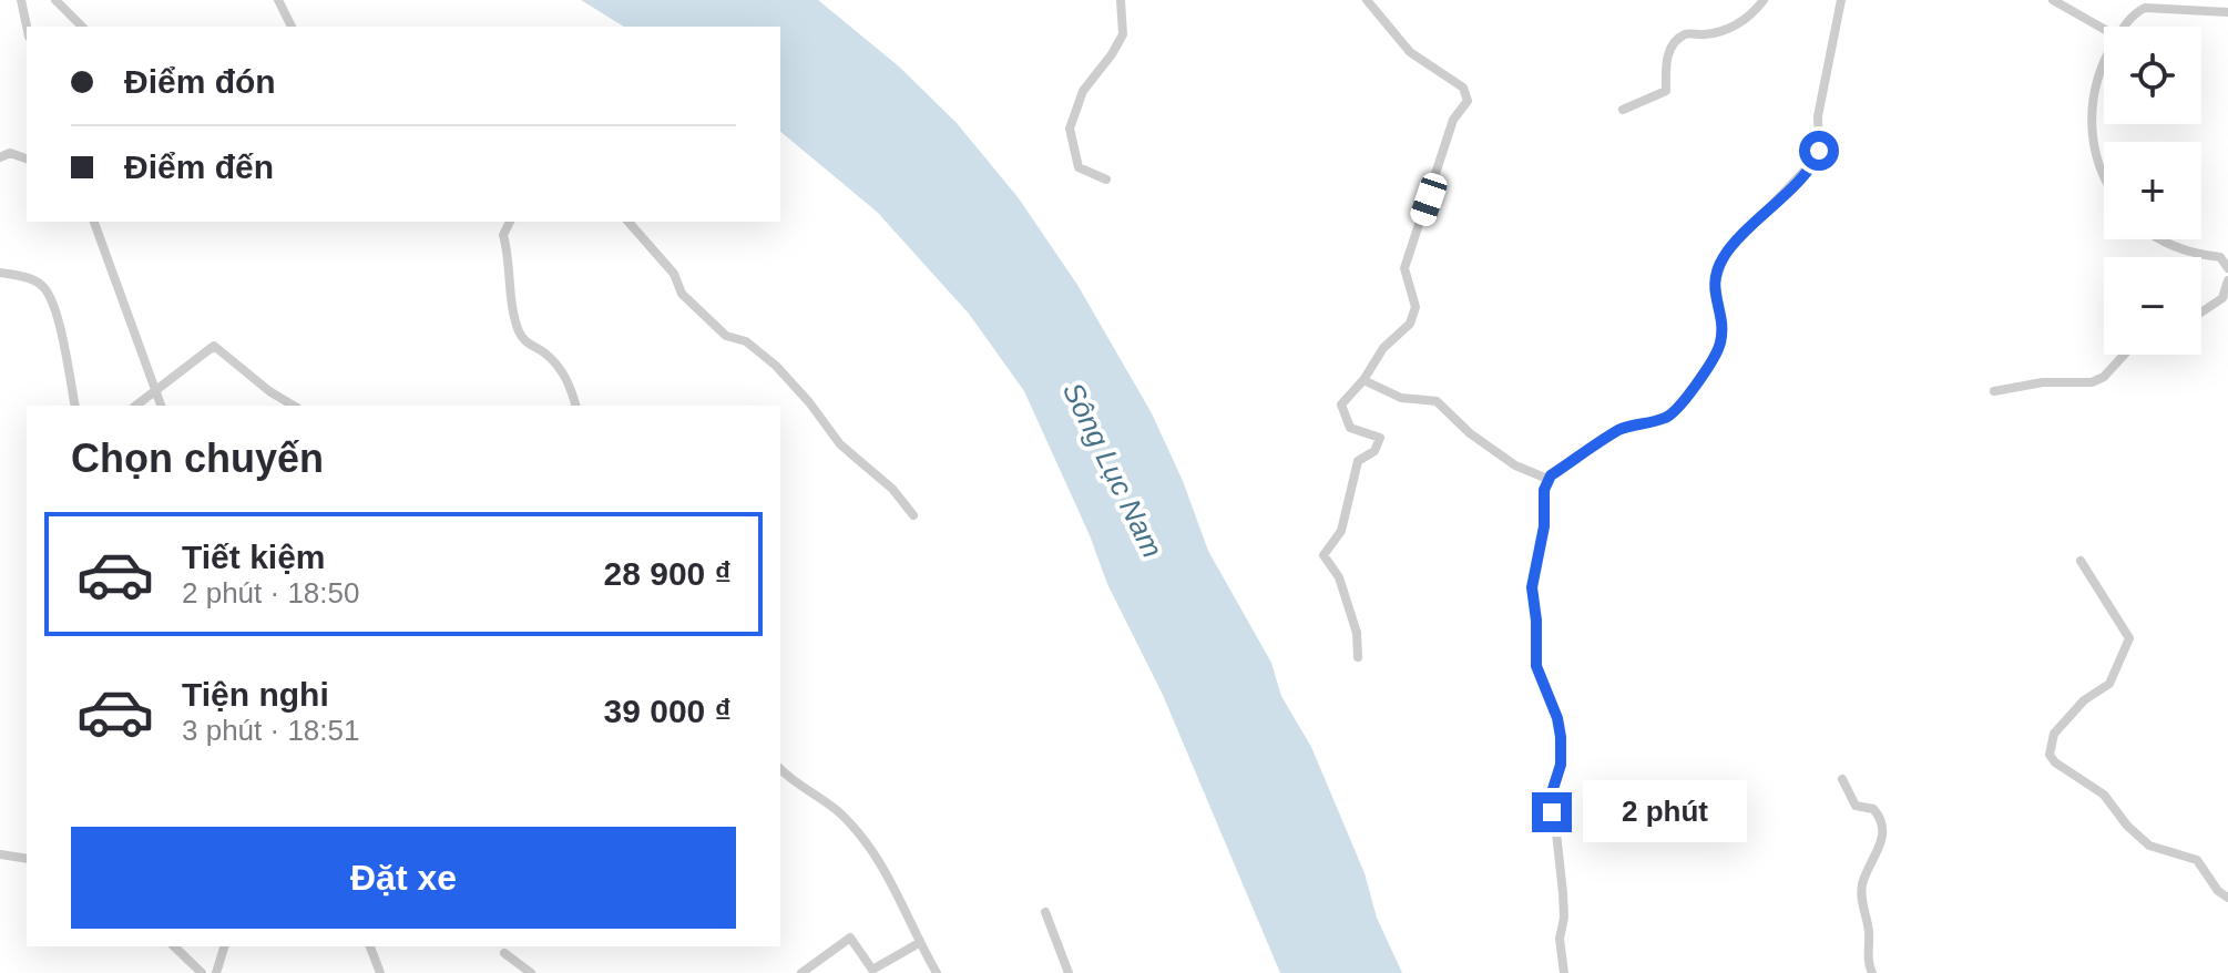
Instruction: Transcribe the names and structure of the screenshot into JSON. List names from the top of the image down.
{
  "water": ["Sông Lục Nam"],
  "page": {
    "map_buttons": ["+", "−"],
    "banner": ["Điểm đón", "Điểm đến"],
    "heading": "Chọn chuyến",
    "list": [
      {
        "name": "Tiết kiệm",
        "note": "2 phút · 18:50",
        "value": "28 900 ₫"
      },
      {
        "name": "Tiện nghi",
        "note": "3 phút · 18:51",
        "value": "39 000 ₫"
      }
    ],
    "bubble": "2 phút",
    "buttons": "Đặt xe"
  }
}
